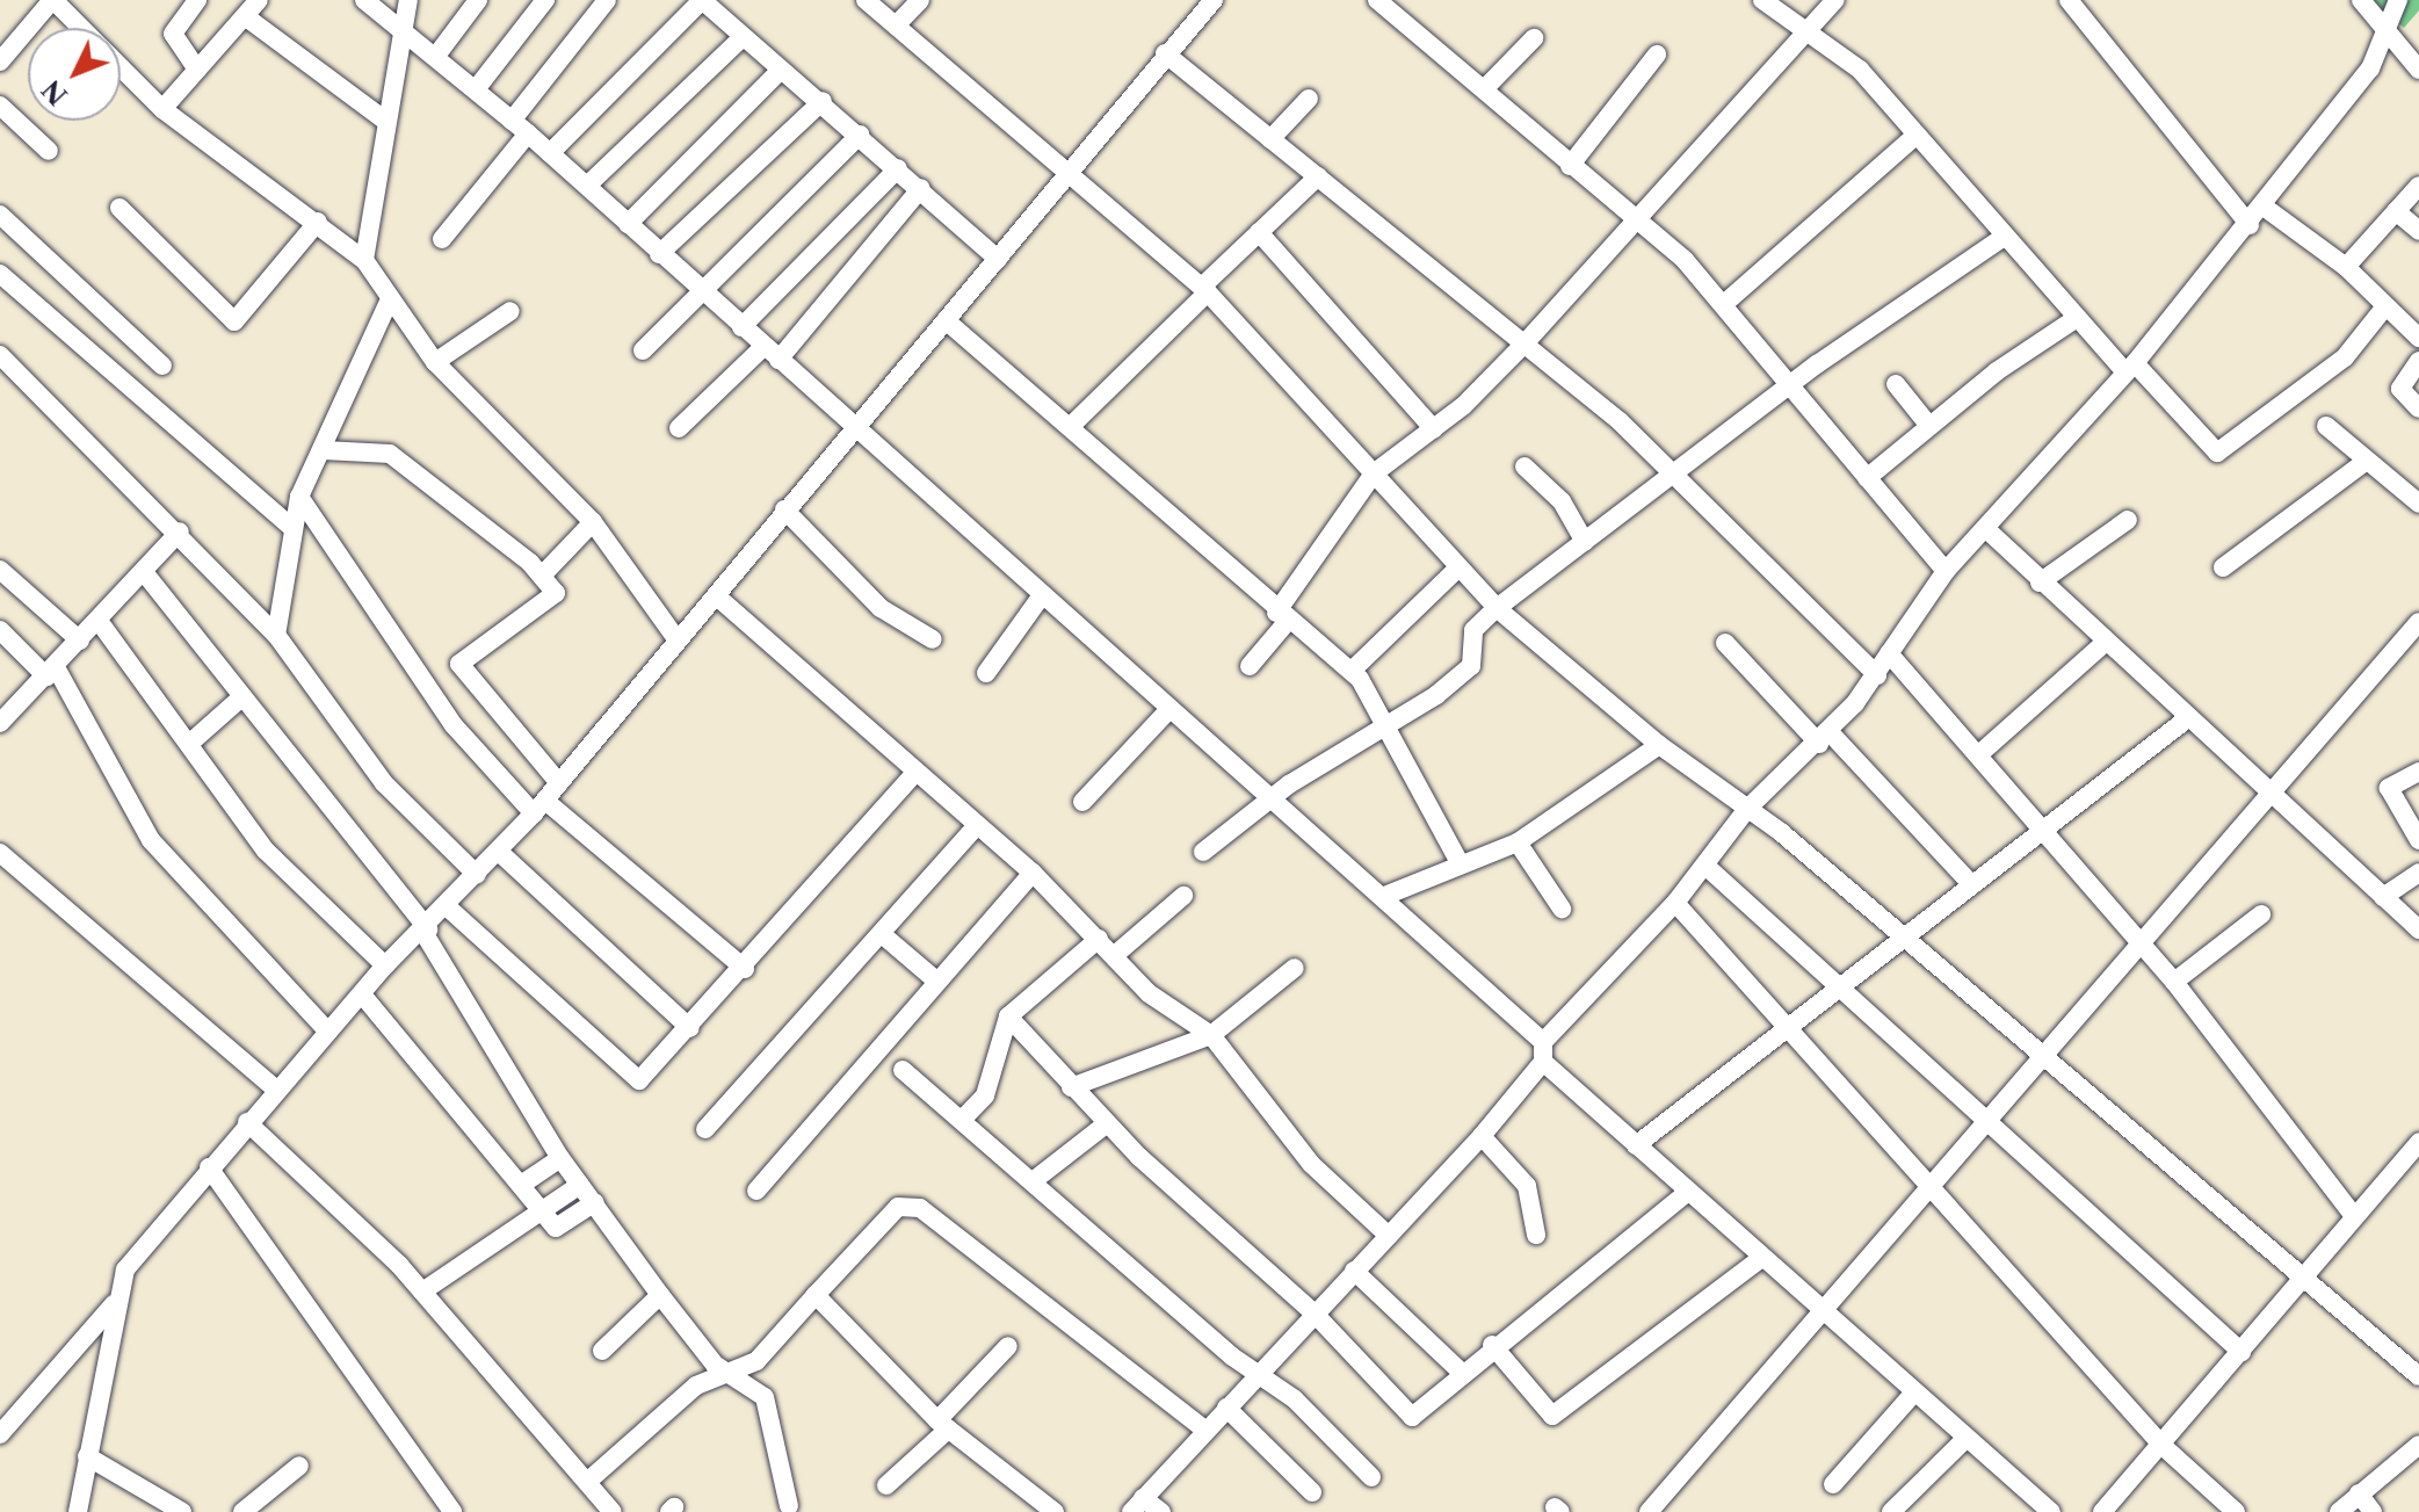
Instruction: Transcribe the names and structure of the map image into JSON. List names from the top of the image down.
{
  "north": "bottom left"
}
